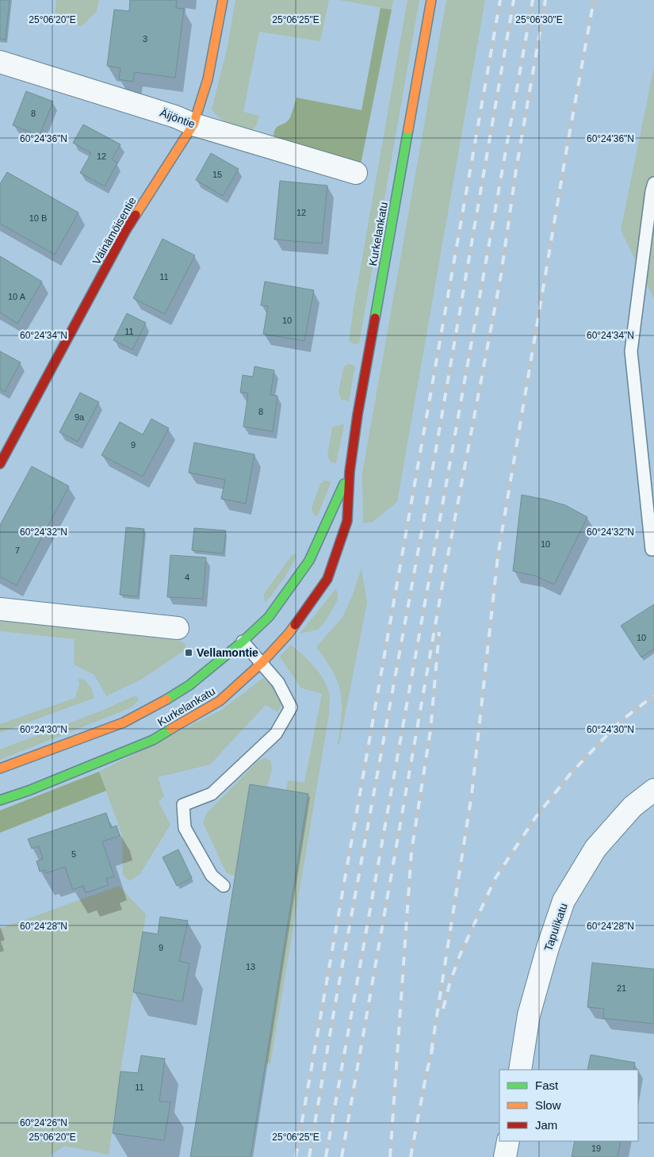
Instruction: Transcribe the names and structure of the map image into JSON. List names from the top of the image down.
{
  "streets": {
    "street": [
      "Äijöntie",
      "Väinämöisentie",
      "Kurkelankatu",
      "Tapulikatu"
    ]
  },
  "crossings": [
    ["Äijöntie", "Väinämöisentie"]
  ],
  "places": {
    "transit": ["Vellamontie"]
  },
  "house_numbers": [
    "3",
    "8",
    "12",
    "15",
    "12",
    "10 B",
    "11",
    "10 A",
    "10",
    "11",
    "8",
    "9a",
    "9",
    "10",
    "7",
    "4",
    "10",
    "5",
    "9",
    "13",
    "21",
    "11",
    "19"
  ],
  "legend": ["Fast", "Slow", "Jam"],
  "coordinates": [
    "25°06'20\"E",
    "25°06'25\"E",
    "25°06'30\"E",
    "60°24'36\"N",
    "60°24'34\"N",
    "60°24'32\"N",
    "60°24'30\"N",
    "60°24'28\"N",
    "60°24'26\"N"
  ]
}
